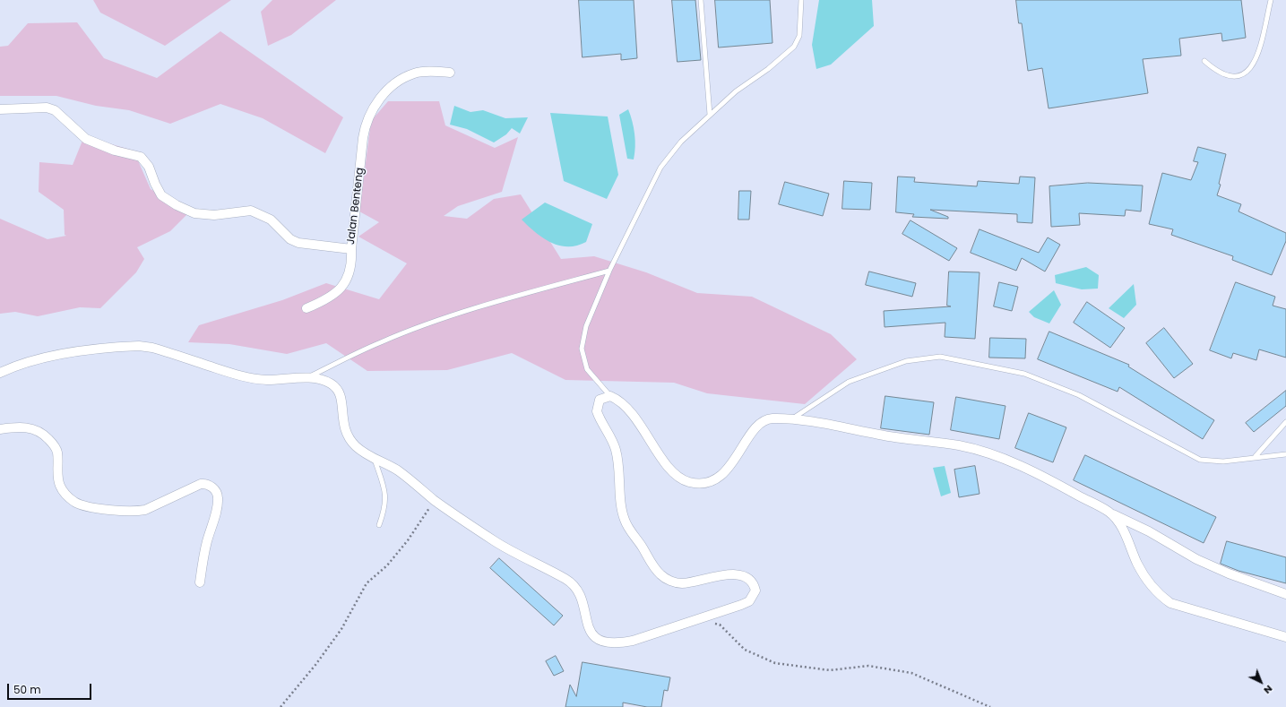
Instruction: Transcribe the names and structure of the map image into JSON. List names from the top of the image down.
{
  "streets": {
    "street": ["Jalan Benteng"]
  },
  "scale_bar": "50 m",
  "north": "bottom right"
}
